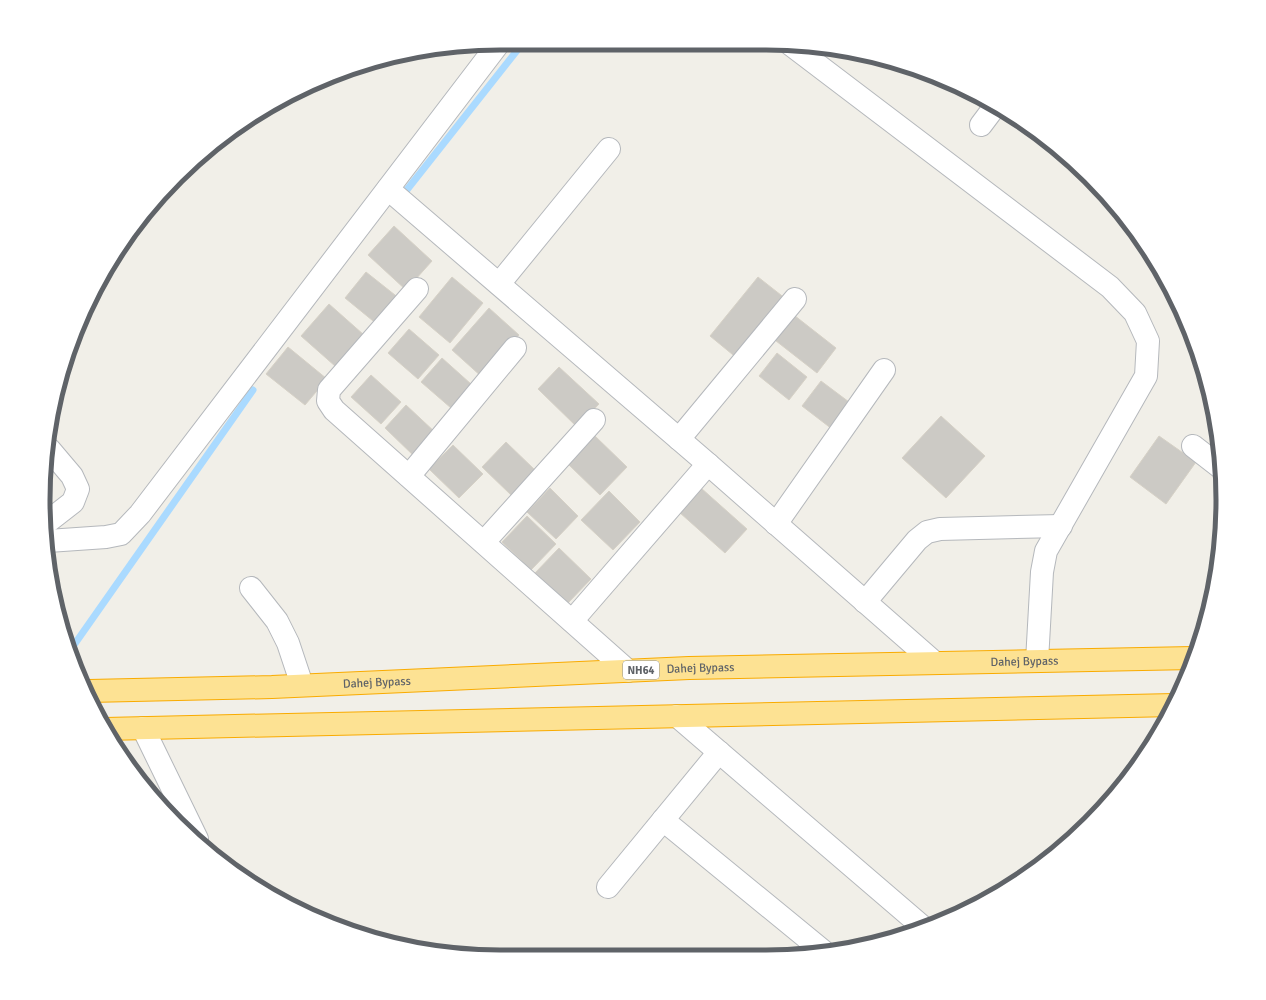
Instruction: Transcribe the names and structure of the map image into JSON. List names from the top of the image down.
{
  "streets": {
    "highway": ["Dahej Bypass", "NH64"]
  }
}
